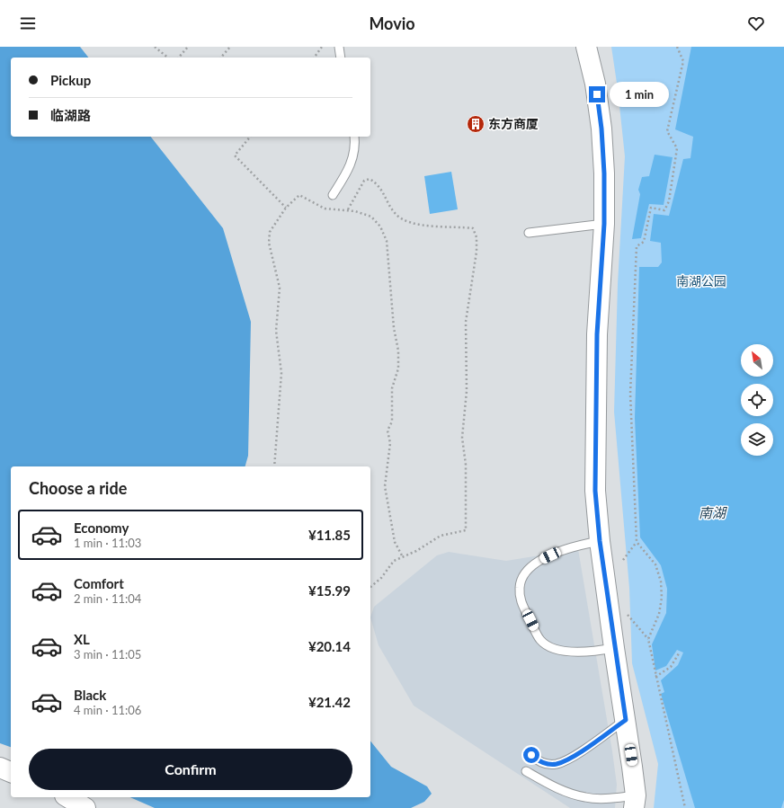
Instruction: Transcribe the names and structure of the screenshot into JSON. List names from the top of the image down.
{
  "water": ["南湖"],
  "parks": ["南湖公园"],
  "places": {
    "building": ["东方商厦"]
  },
  "north": "top left",
  "page": {
    "header": "Movio",
    "banner": ["Pickup", "临湖路"],
    "bubble": "1 min",
    "heading": "Choose a ride",
    "list": [
      {
        "name": "Economy",
        "note": "1 min · 11:03",
        "value": "¥11.85"
      },
      {
        "name": "Comfort",
        "note": "2 min · 11:04",
        "value": "¥15.99"
      },
      {
        "name": "XL",
        "note": "3 min · 11:05",
        "value": "¥20.14"
      },
      {
        "name": "Black",
        "note": "4 min · 11:06",
        "value": "¥21.42"
      }
    ],
    "buttons": "Confirm"
  }
}
